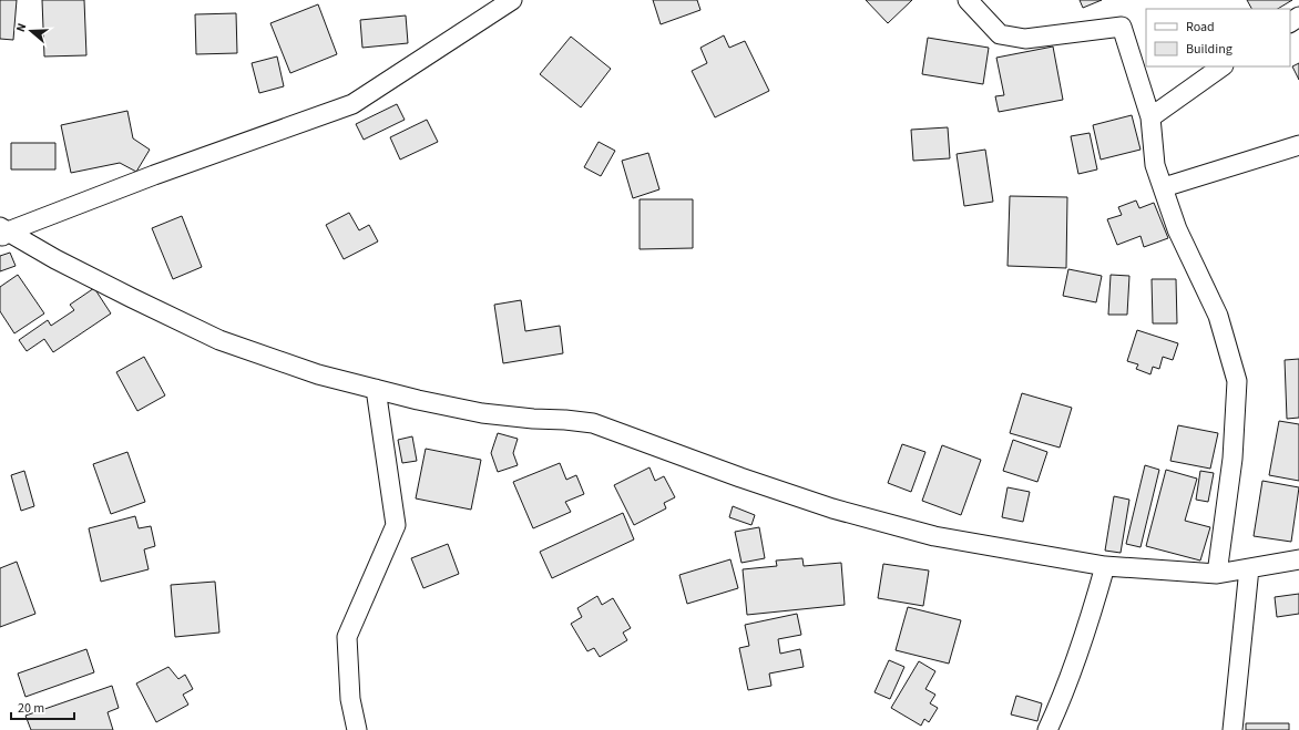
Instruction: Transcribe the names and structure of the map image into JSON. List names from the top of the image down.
{
  "legend": ["Road", "Building"],
  "scale_bar": "20 m",
  "north": "left"
}
